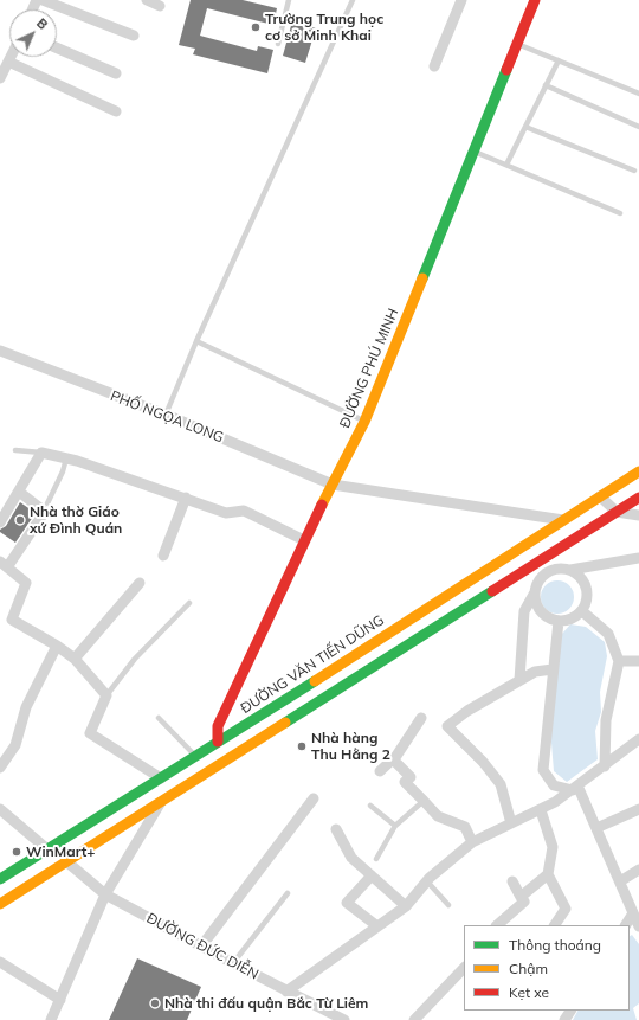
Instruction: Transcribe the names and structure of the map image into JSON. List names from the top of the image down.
{
  "streets": {
    "main road": ["ĐƯỜNG PHÚ MINH", "ĐƯỜNG VĂN TIẾN DŨNG"],
    "street": ["PHỐ NGỌA LONG", "ĐƯỜNG ĐỨC DIỄN"]
  },
  "crossings": [
    ["ĐƯỜNG PHÚ MINH", "PHỐ NGỌA LONG"],
    ["ĐƯỜNG PHÚ MINH", "ĐƯỜNG VĂN TIẾN DŨNG"],
    ["PHỐ NGỌA LONG", "ĐƯỜNG VĂN TIẾN DŨNG"]
  ],
  "places": [
    "Trường Trung học cơ sở Minh Khai",
    "Nhà thờ Giáo xứ Đình Quán",
    "Nhà hàng Thu Hằng 2",
    "WinMart+",
    "Nhà thi đấu quận Bắc Từ Liêm"
  ],
  "legend": ["Thông thoáng", "Chậm", "Kẹt xe"],
  "north": "top right"
}
